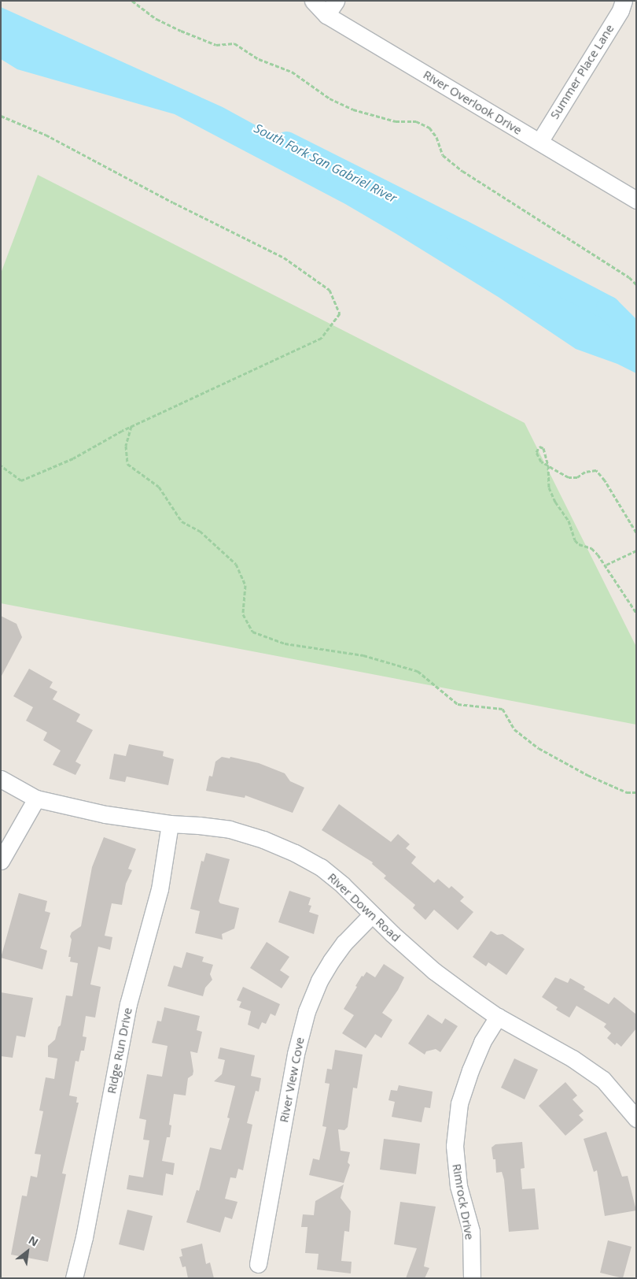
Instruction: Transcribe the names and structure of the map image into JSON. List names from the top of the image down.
{
  "streets": {
    "street": [
      "Summer Place Lane",
      "River Overlook Drive",
      "River Down Road",
      "Ridge Run Drive",
      "River View Cove",
      "Rimrock Drive"
    ]
  },
  "crossings": [
    ["Summer Place Lane", "River Overlook Drive"],
    ["River Down Road", "Ridge Run Drive"],
    ["River Down Road", "River View Cove"],
    ["River Down Road", "Rimrock Drive"]
  ],
  "water": ["South Fork San Gabriel River"],
  "north": "top right"
}
